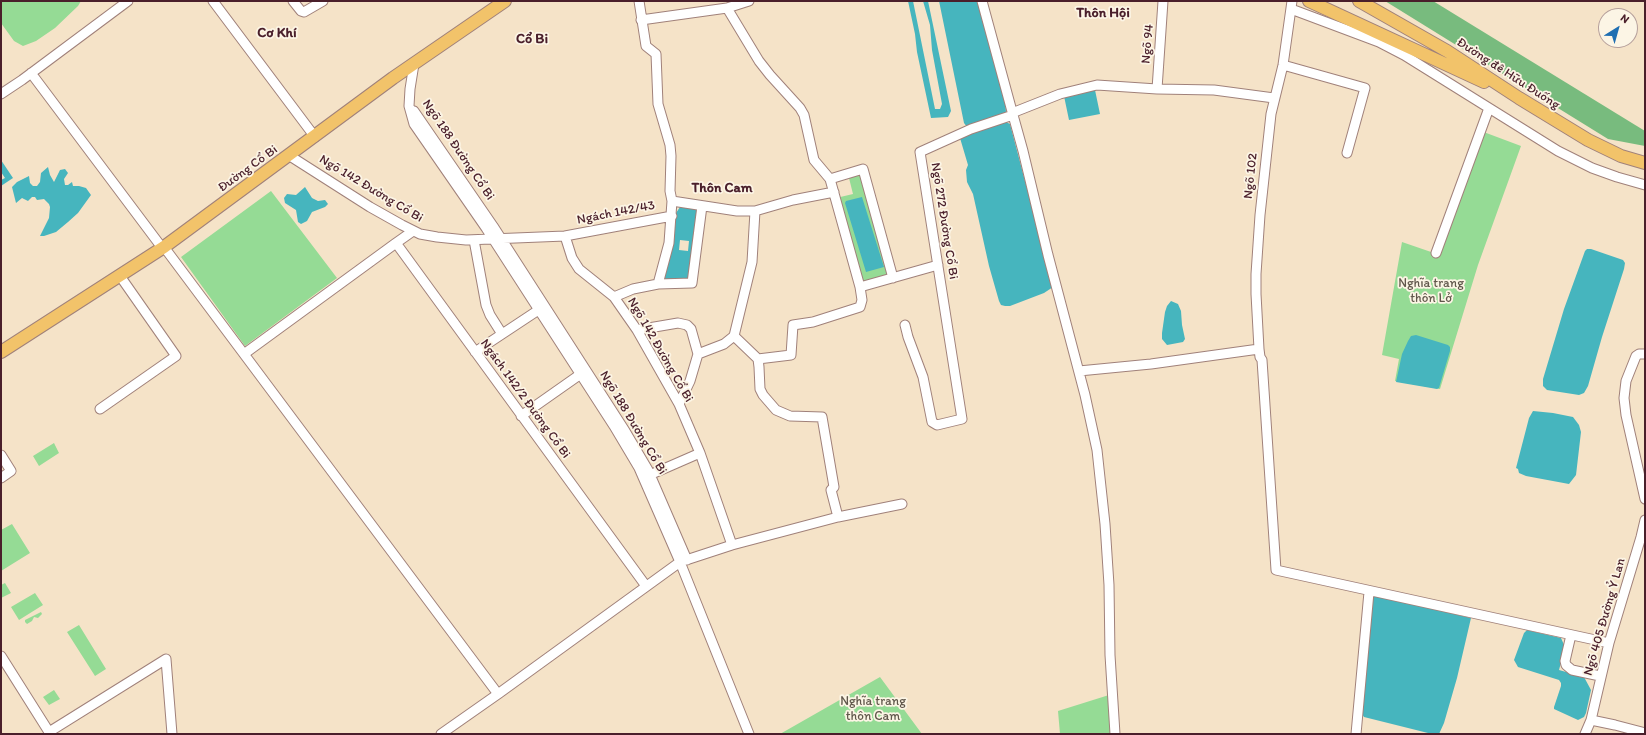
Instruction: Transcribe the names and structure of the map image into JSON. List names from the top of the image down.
{
  "streets": {
    "main road": ["Đường đê Hữu Đuống", "Đường Cổ Bi"],
    "street": [
      "Ngõ 94",
      "Ngõ 188 Đường Cổ Bi",
      "Ngõ 102",
      "Ngõ 142 Đường Cổ Bi",
      "Ngách 142/43",
      "Ngõ 272 Đường Cổ Bi",
      "Ngách 142/2 Đường Cổ Bi",
      "Ngõ 405 Đường Ỷ Lan"
    ]
  },
  "crossings": [
    ["Ngõ 188 Đường Cổ Bi", "Đường Cổ Bi"],
    ["Ngõ 188 Đường Cổ Bi", "Ngõ 142 Đường Cổ Bi"],
    ["Đường Cổ Bi", "Ngõ 142 Đường Cổ Bi"],
    ["Ngõ 142 Đường Cổ Bi", "Ngách 142/43"]
  ],
  "districts": [
    "Thôn Hội",
    "Cơ Khí",
    "Cổ Bi",
    "Thôn Cam"
  ],
  "parks": ["Nghĩa trang thôn Lở", "Nghĩa trang thôn Cam"],
  "north": "top right"
}
